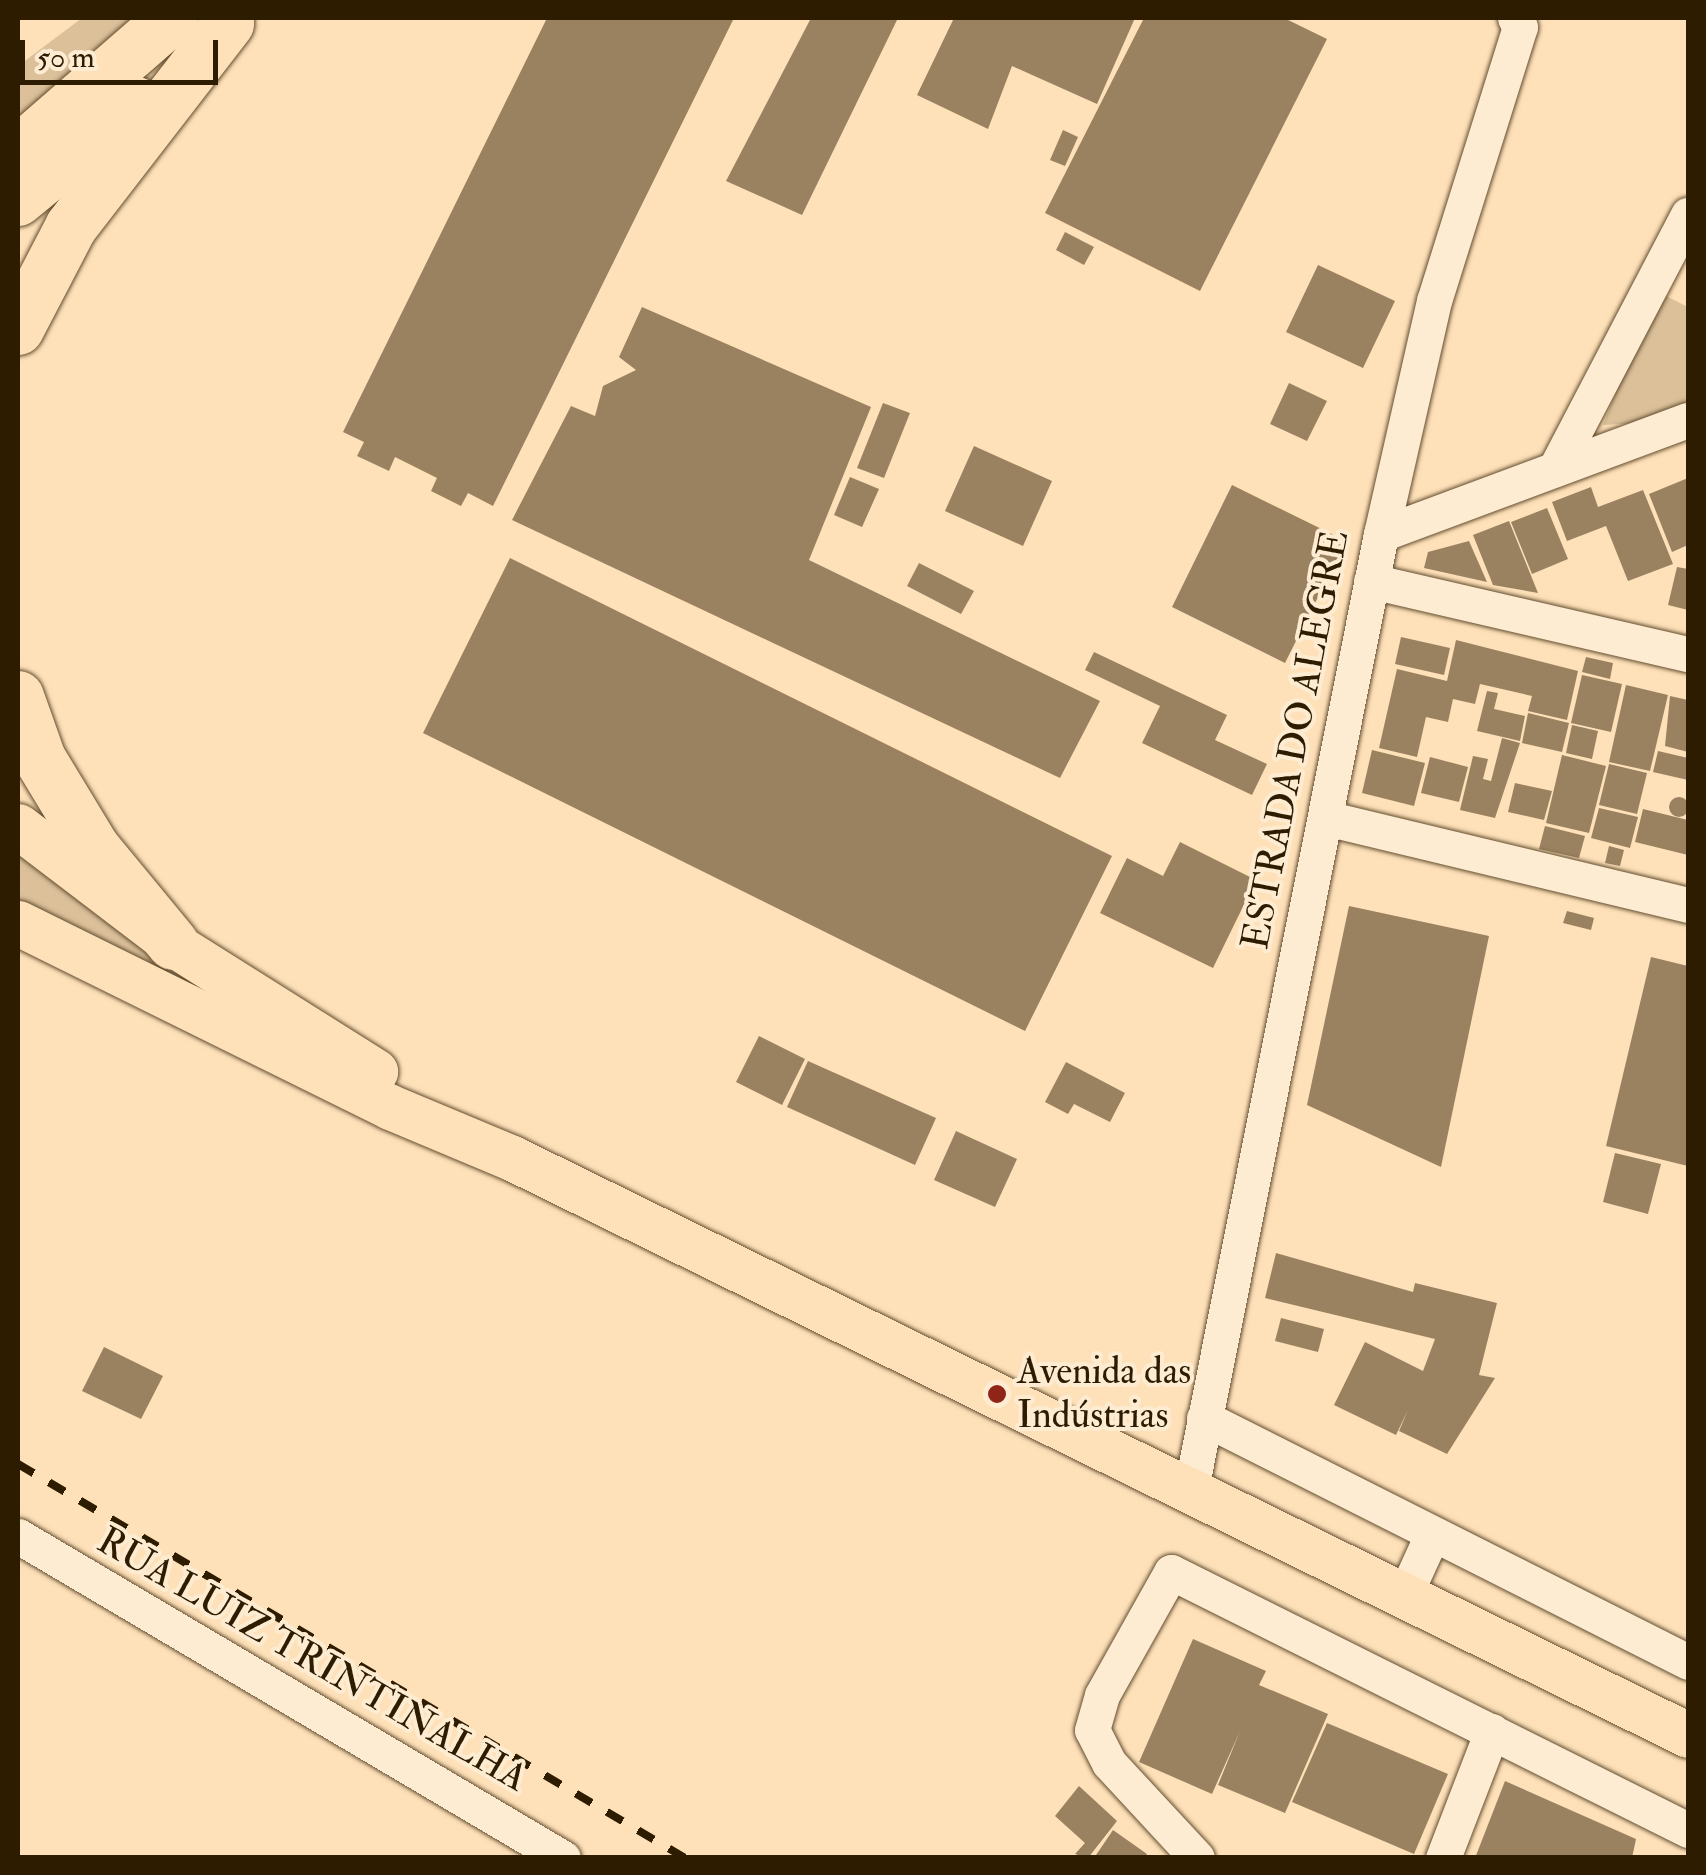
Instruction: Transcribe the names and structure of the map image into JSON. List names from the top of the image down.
{
  "streets": {
    "street": ["ESTRADA DO ALEGRE", "RUA LUIZ TRINTINALHA"]
  },
  "places": ["Avenida das Indústrias"],
  "scale_bar": "50 m"
}
